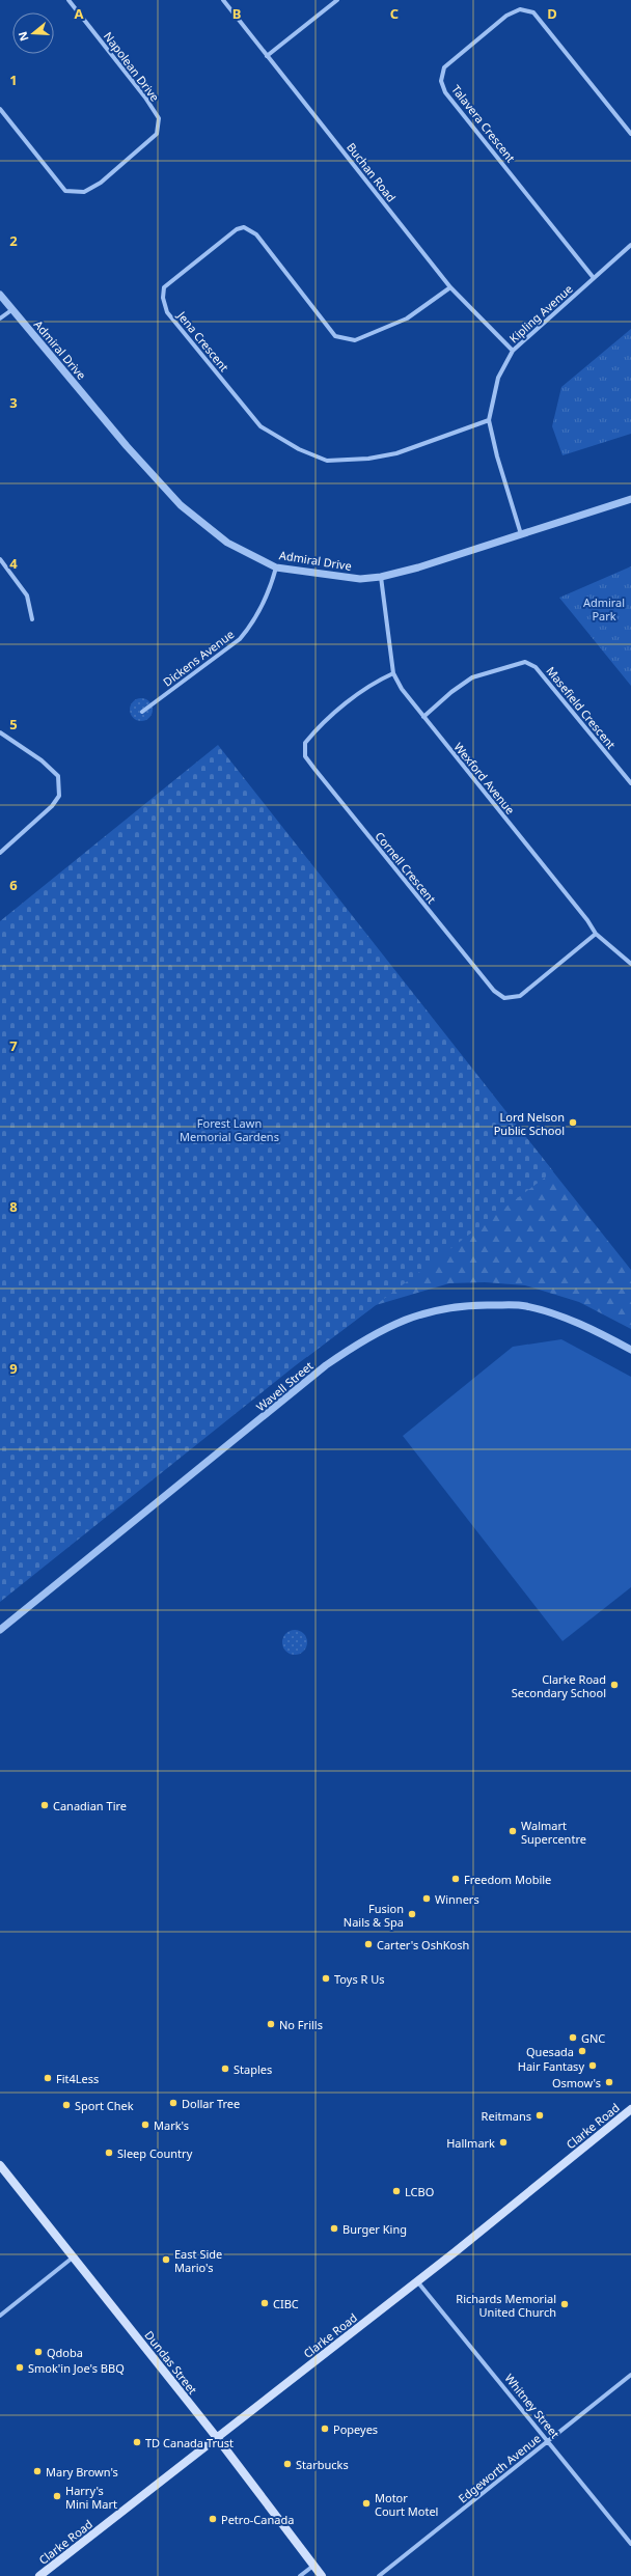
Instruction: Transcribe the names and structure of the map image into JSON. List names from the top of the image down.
{
  "streets": {
    "main road": ["Clarke Road", "Dundas Street"],
    "street": [
      "Napolean Drive",
      "Talavera Crescent",
      "Buchan Road",
      "Kipling Avenue",
      "Jena Crescent",
      "Admiral Drive",
      "Dickens Avenue",
      "Masefield Crescent",
      "Wexford Avenue",
      "Cornell Crescent",
      "Wavell Street",
      "Whitney Street",
      "Edgeworth Avenue"
    ]
  },
  "crossings": [
    ["Talavera Crescent", "Kipling Avenue"],
    ["Buchan Road", "Kipling Avenue"],
    ["Buchan Road", "Jena Crescent"],
    ["Kipling Avenue", "Jena Crescent"],
    ["Kipling Avenue", "Admiral Drive"],
    ["Admiral Drive", "Dickens Avenue"],
    ["Admiral Drive", "Wexford Avenue"],
    ["Masefield Crescent", "Wexford Avenue"],
    ["Wexford Avenue", "Cornell Crescent"],
    ["Clarke Road", "Dundas Street"],
    ["Clarke Road", "Whitney Street"],
    ["Whitney Street", "Edgeworth Avenue"]
  ],
  "parks": ["Admiral Park", "Forest Lawn Memorial Gardens"],
  "places": [
    "Lord Nelson Public School",
    "Clarke Road Secondary School",
    "Canadian Tire",
    "Walmart Supercentre",
    "Freedom Mobile",
    "Winners",
    "Fusion Nails & Spa",
    "Carter's OshKosh",
    "Toys R Us",
    "No Frills",
    "GNC",
    "Quesada",
    "Hair Fantasy",
    "Staples",
    "Fit4Less",
    "Osmow's",
    "Dollar Tree",
    "Sport Chek",
    "Reitmans",
    "Mark's",
    "Hallmark",
    "Sleep Country",
    "LCBO",
    "Burger King",
    "East Side Mario's",
    "CIBC",
    "Richards Memorial United Church",
    "Qdoba",
    "Smok'in Joe's BBQ",
    "Popeyes",
    "TD Canada Trust",
    "Starbucks",
    "Mary Brown's",
    "Harry's Mini Mart",
    "Motor Court Motel",
    "Petro-Canada"
  ],
  "north": "left",
  "grid": {
    "columns": [
      "A",
      "B",
      "C",
      "D"
    ],
    "rows": [
      "1",
      "2",
      "3",
      "4",
      "5",
      "6",
      "7",
      "8",
      "9"
    ]
  }
}
